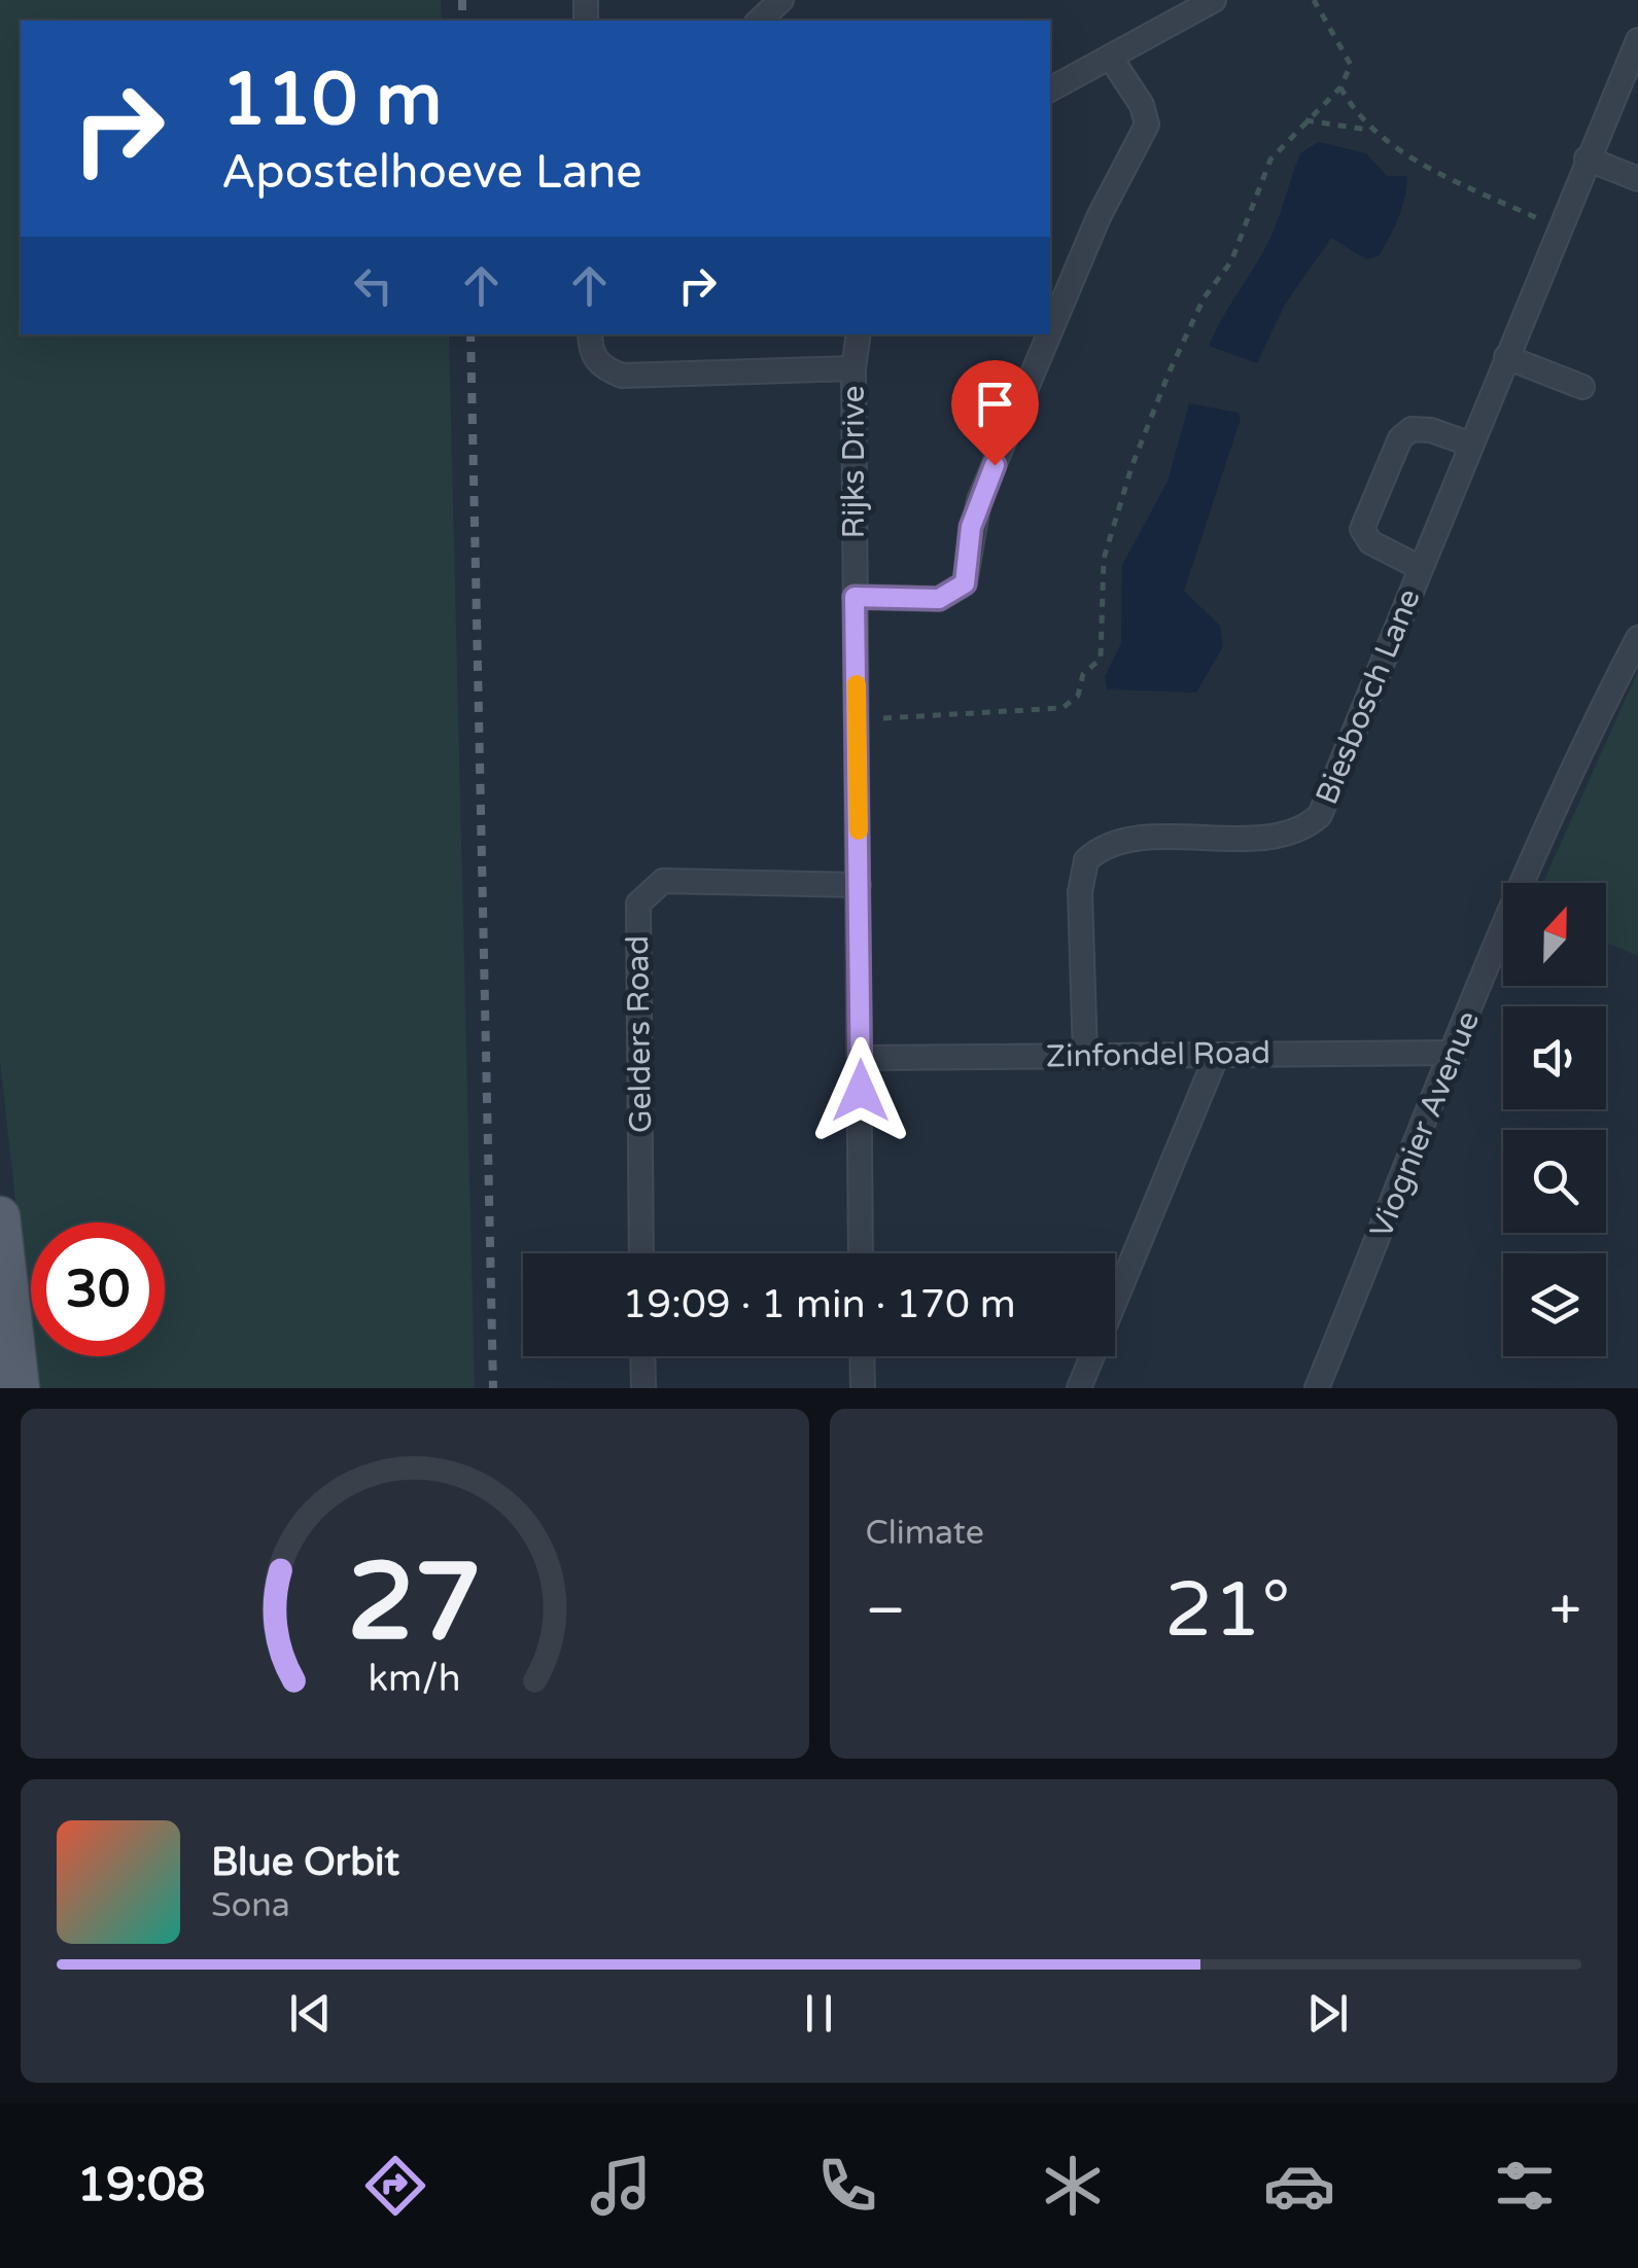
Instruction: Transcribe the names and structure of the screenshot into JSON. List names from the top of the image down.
{
  "streets": {
    "street": [
      "Rijks Drive",
      "Biesbosch Lane",
      "Gelders Road",
      "Zinfondel Road",
      "Viognier Avenue"
    ]
  },
  "crossings": [
    ["Rijks Drive", "Gelders Road"],
    ["Rijks Drive", "Zinfondel Road"],
    ["Biesbosch Lane", "Zinfondel Road"],
    ["Zinfondel Road", "Viognier Avenue"]
  ],
  "north": "top",
  "page": {
    "turn": ["110 m", "Apostelhoeve Lane"],
    "limit": "30",
    "trip": "19:09 · 1 min · 170 m",
    "tile": "Climate",
    "heat": ["−", "21°", "+"],
    "song": ["Blue Orbit", "Sona"],
    "tabs": "19:08",
    "gauge": ["27", "km/h"]
  }
}
